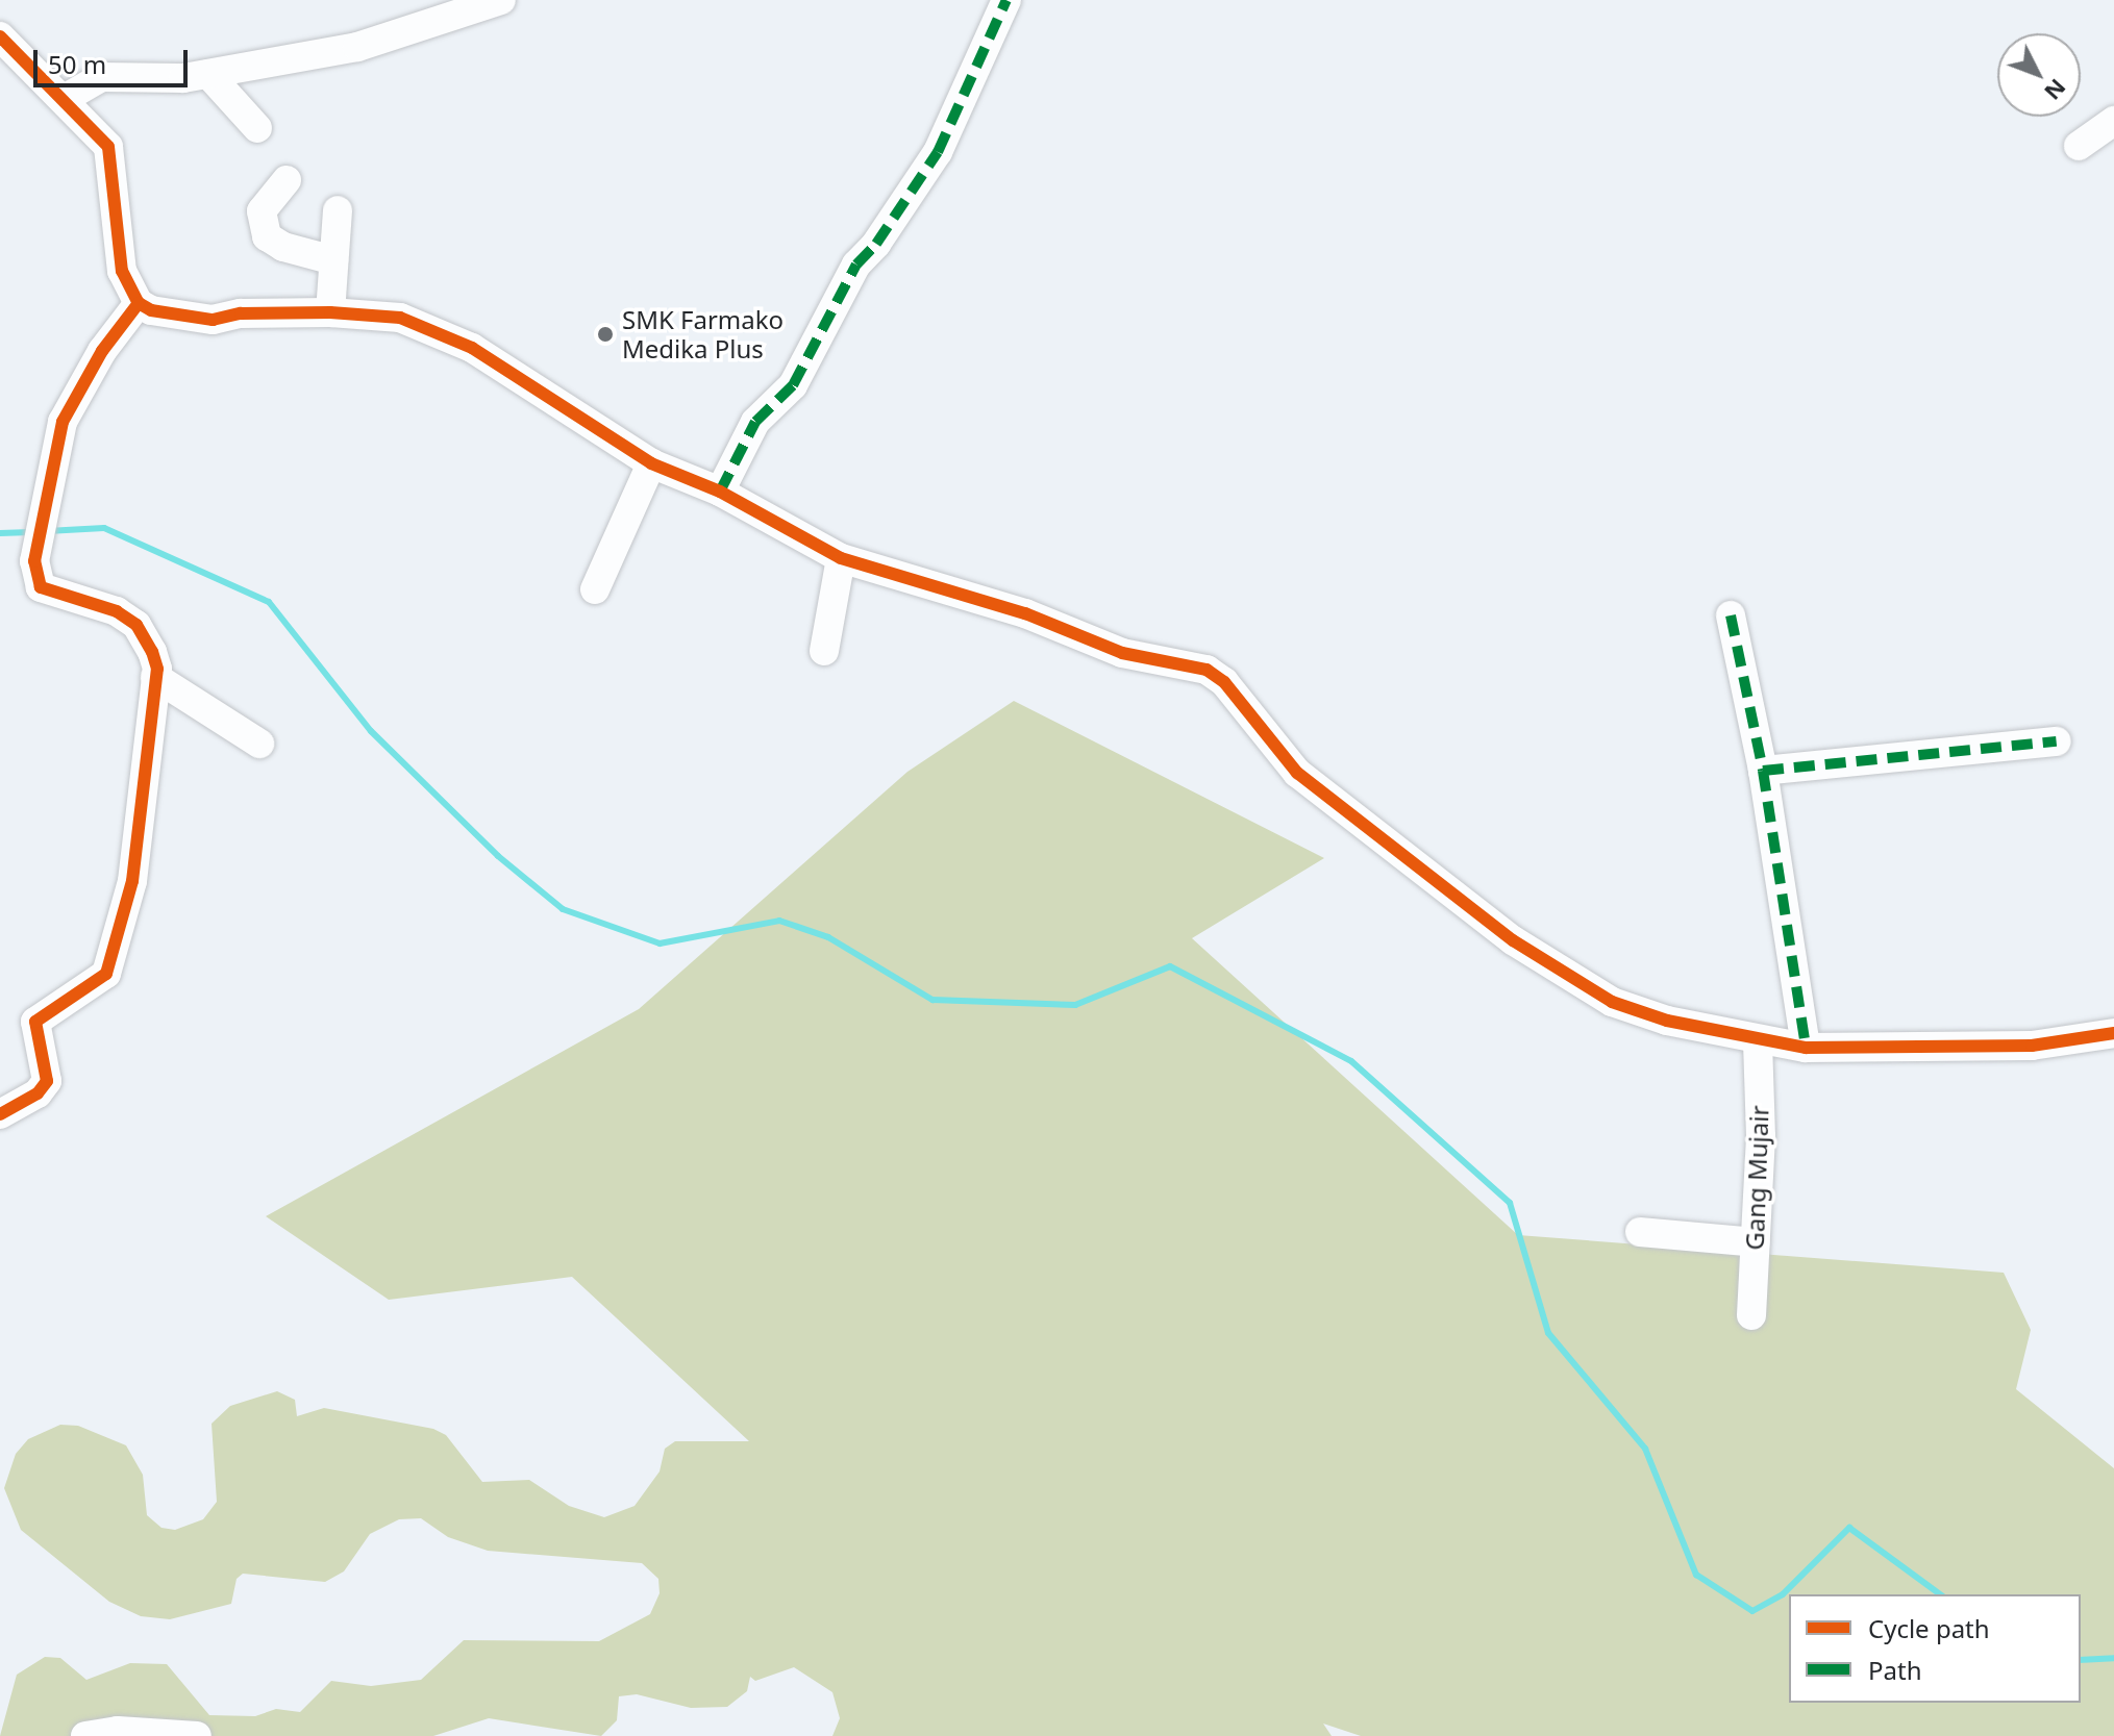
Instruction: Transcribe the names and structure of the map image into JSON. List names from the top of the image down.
{
  "streets": {
    "street": ["Gang Mujair"]
  },
  "places": ["SMK Farmako Medika Plus"],
  "legend": ["Cycle path", "Path"],
  "scale_bar": "50 m",
  "north": "bottom right"
}
